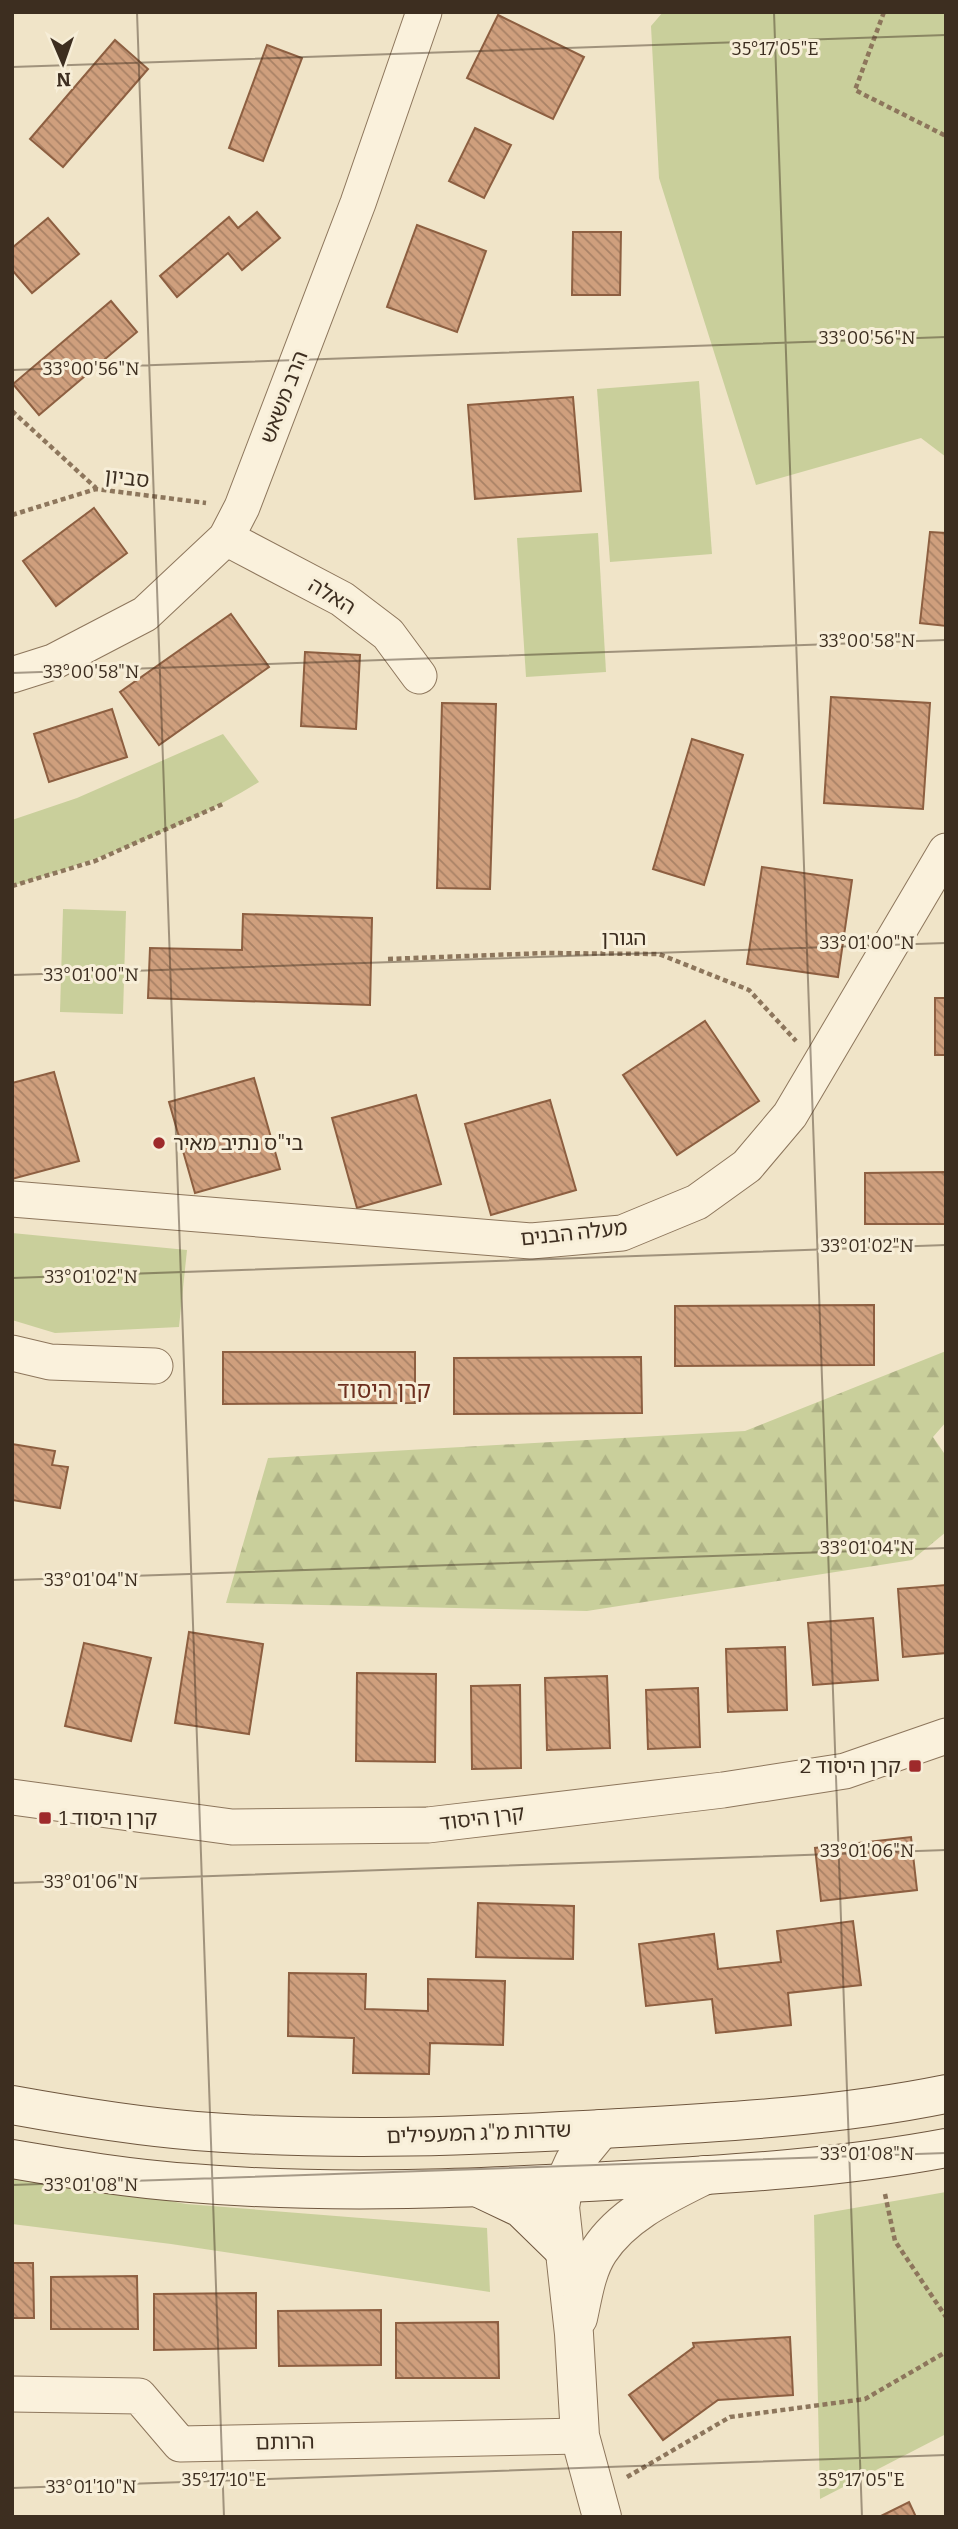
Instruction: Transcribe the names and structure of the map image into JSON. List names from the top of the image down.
{
  "streets": {
    "main road": ["שדרות מ\"ג המעפילים"],
    "street": [
      "הרב משאש",
      "האלה",
      "מעלה הבנים",
      "קרן היסוד",
      "הרותם"
    ],
    "path": ["סביון", "הגורן"]
  },
  "crossings": [
    ["הרב משאש", "סביון"],
    ["הרב משאש", "האלה"],
    ["הגורן", "מעלה הבנים"]
  ],
  "districts": ["קרן היסוד"],
  "places": {
    "other": ["בי\"ס נתיב מאיר"],
    "transit": ["קרן היסוד 2", "קרן היסוד 1"]
  },
  "north": "bottom",
  "coordinates": [
    "35°17'05\"E",
    "33°00'56\"N",
    "33°00'58\"N",
    "33°01'00\"N",
    "33°01'02\"N",
    "33°01'04\"N",
    "33°01'06\"N",
    "33°01'08\"N",
    "35°17'10\"E",
    "33°01'10\"N"
  ]
}
